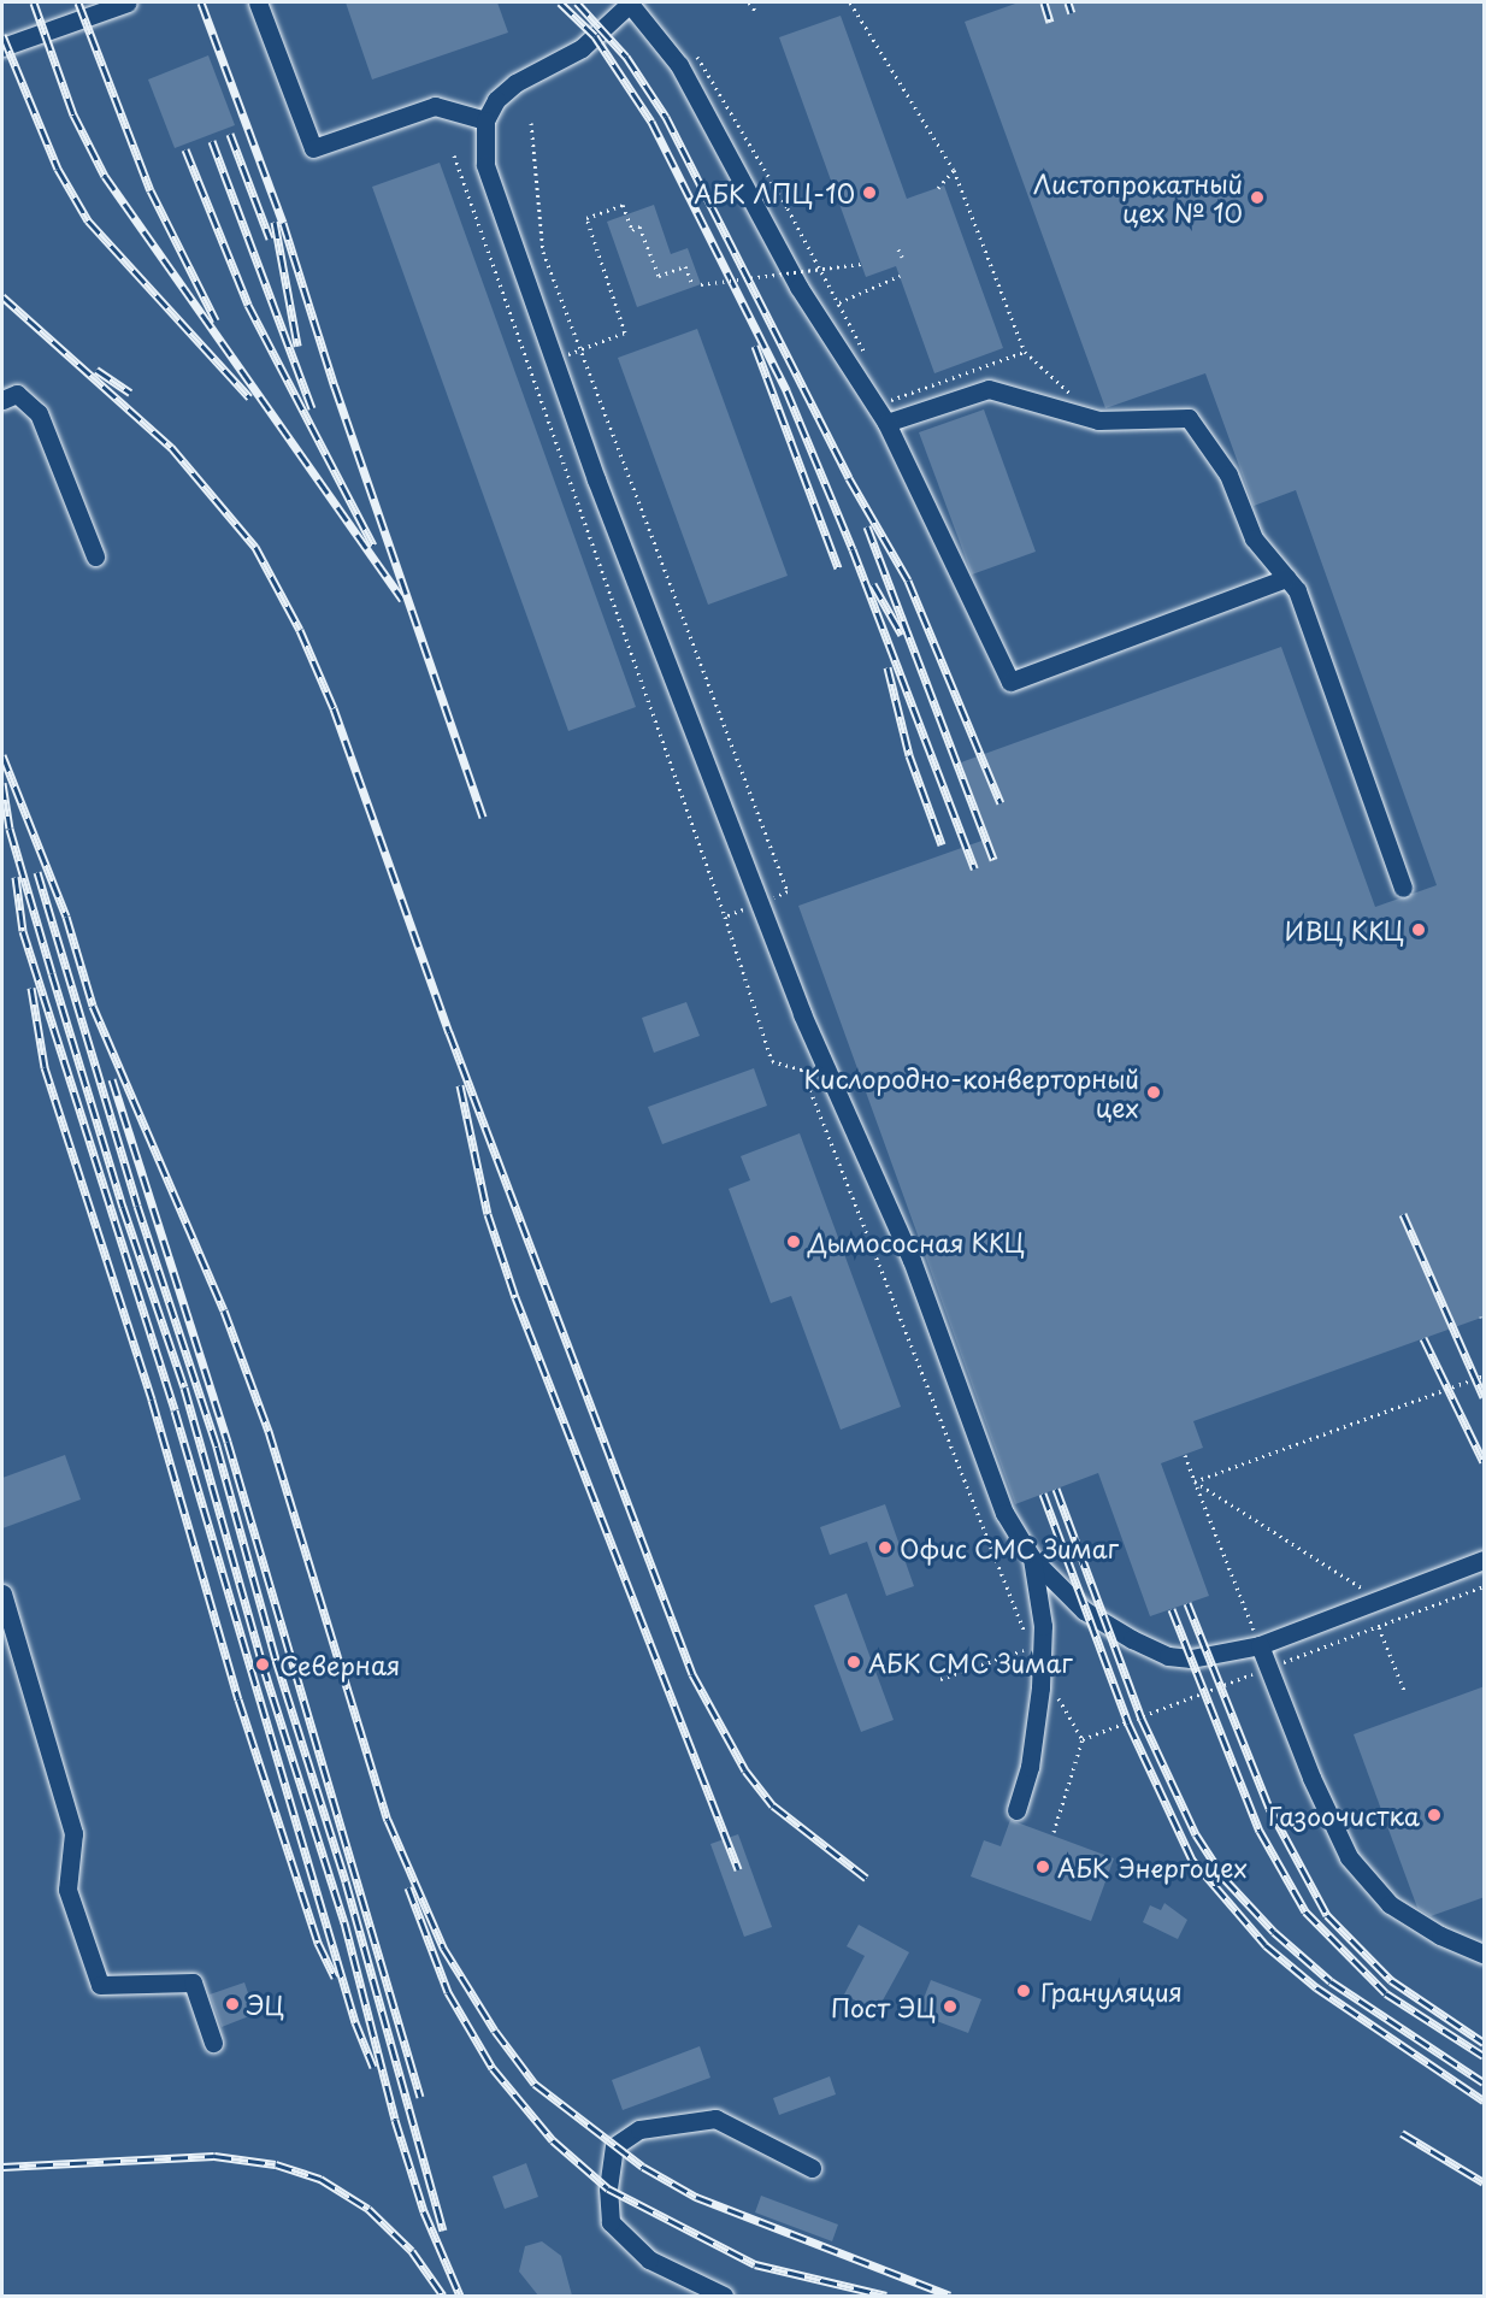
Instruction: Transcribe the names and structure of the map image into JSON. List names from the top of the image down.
{
  "places": [
    "АБК ЛПЦ-10",
    "Листопрокатный цех № 10",
    "ИВЦ ККЦ",
    "Кислородно-конверторный цех",
    "Дымососная ККЦ",
    "Офис СМС Зимаг",
    "АБК СМС Зимаг",
    "Северная",
    "Газоочистка",
    "АБК Энергоцех",
    "Грануляция",
    "ЭЦ",
    "Пост ЭЦ"
  ]
}
